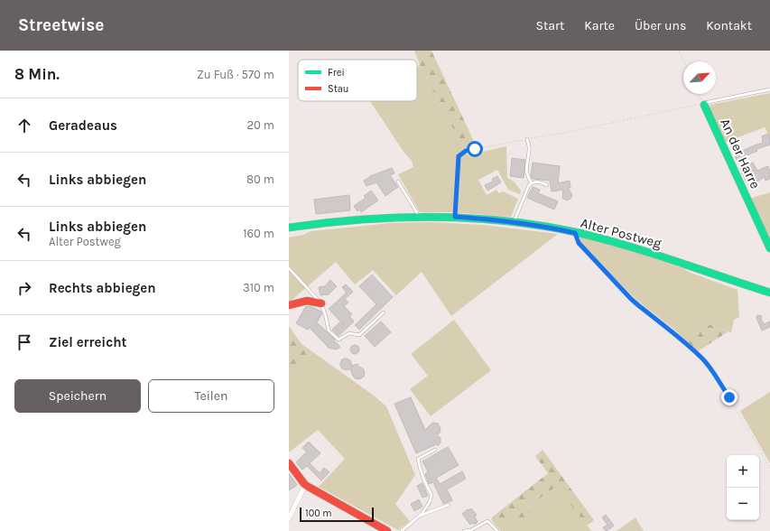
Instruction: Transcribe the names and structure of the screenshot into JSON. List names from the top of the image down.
{
  "streets": {
    "main road": ["An der Harre", "Alter Postweg"]
  },
  "legend": ["Frei", "Stau"],
  "scale_bar": "100 m",
  "north": "top right",
  "page": {
    "header": "Streetwise",
    "nav": [
      "Start",
      "Karte",
      "Über uns",
      "Kontakt"
    ],
    "heading": ["8 Min.", "Zu Fuß · 570 m"],
    "list": [
      ["Geradeaus", "20 m"],
      ["Links abbiegen", "80 m"],
      ["Links abbiegen", "Alter Postweg", "160 m"],
      ["Rechts abbiegen", "310 m"],
      "Ziel erreicht"
    ],
    "buttons": ["Speichern", "Teilen"],
    "map_buttons": ["+", "−"],
    "scale": "100 m"
  }
}
